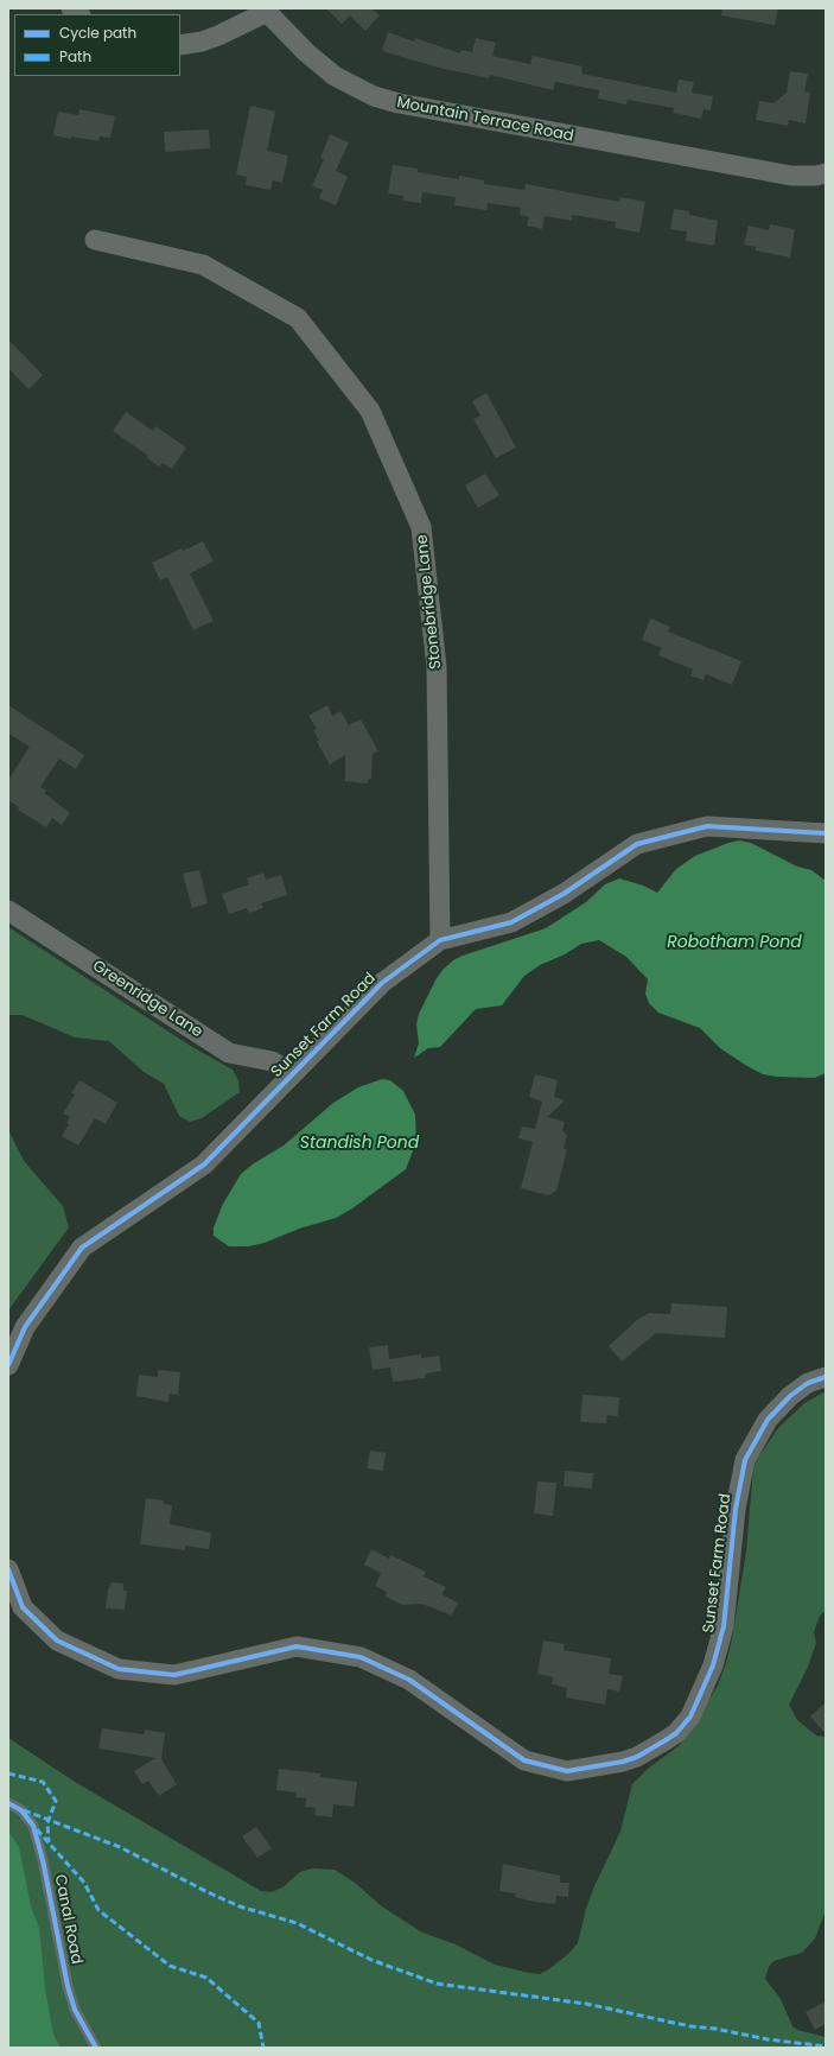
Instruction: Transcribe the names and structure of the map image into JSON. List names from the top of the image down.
{
  "streets": {
    "street": [
      "Mountain Terrace Road",
      "Stonebridge Lane",
      "Greenridge Lane",
      "Sunset Farm Road"
    ],
    "lane": ["Canal Road"]
  },
  "crossings": [
    ["Stonebridge Lane", "Sunset Farm Road"],
    ["Greenridge Lane", "Sunset Farm Road"]
  ],
  "water": ["Robotham Pond", "Standish Pond"],
  "legend": ["Cycle path", "Path"]
}
